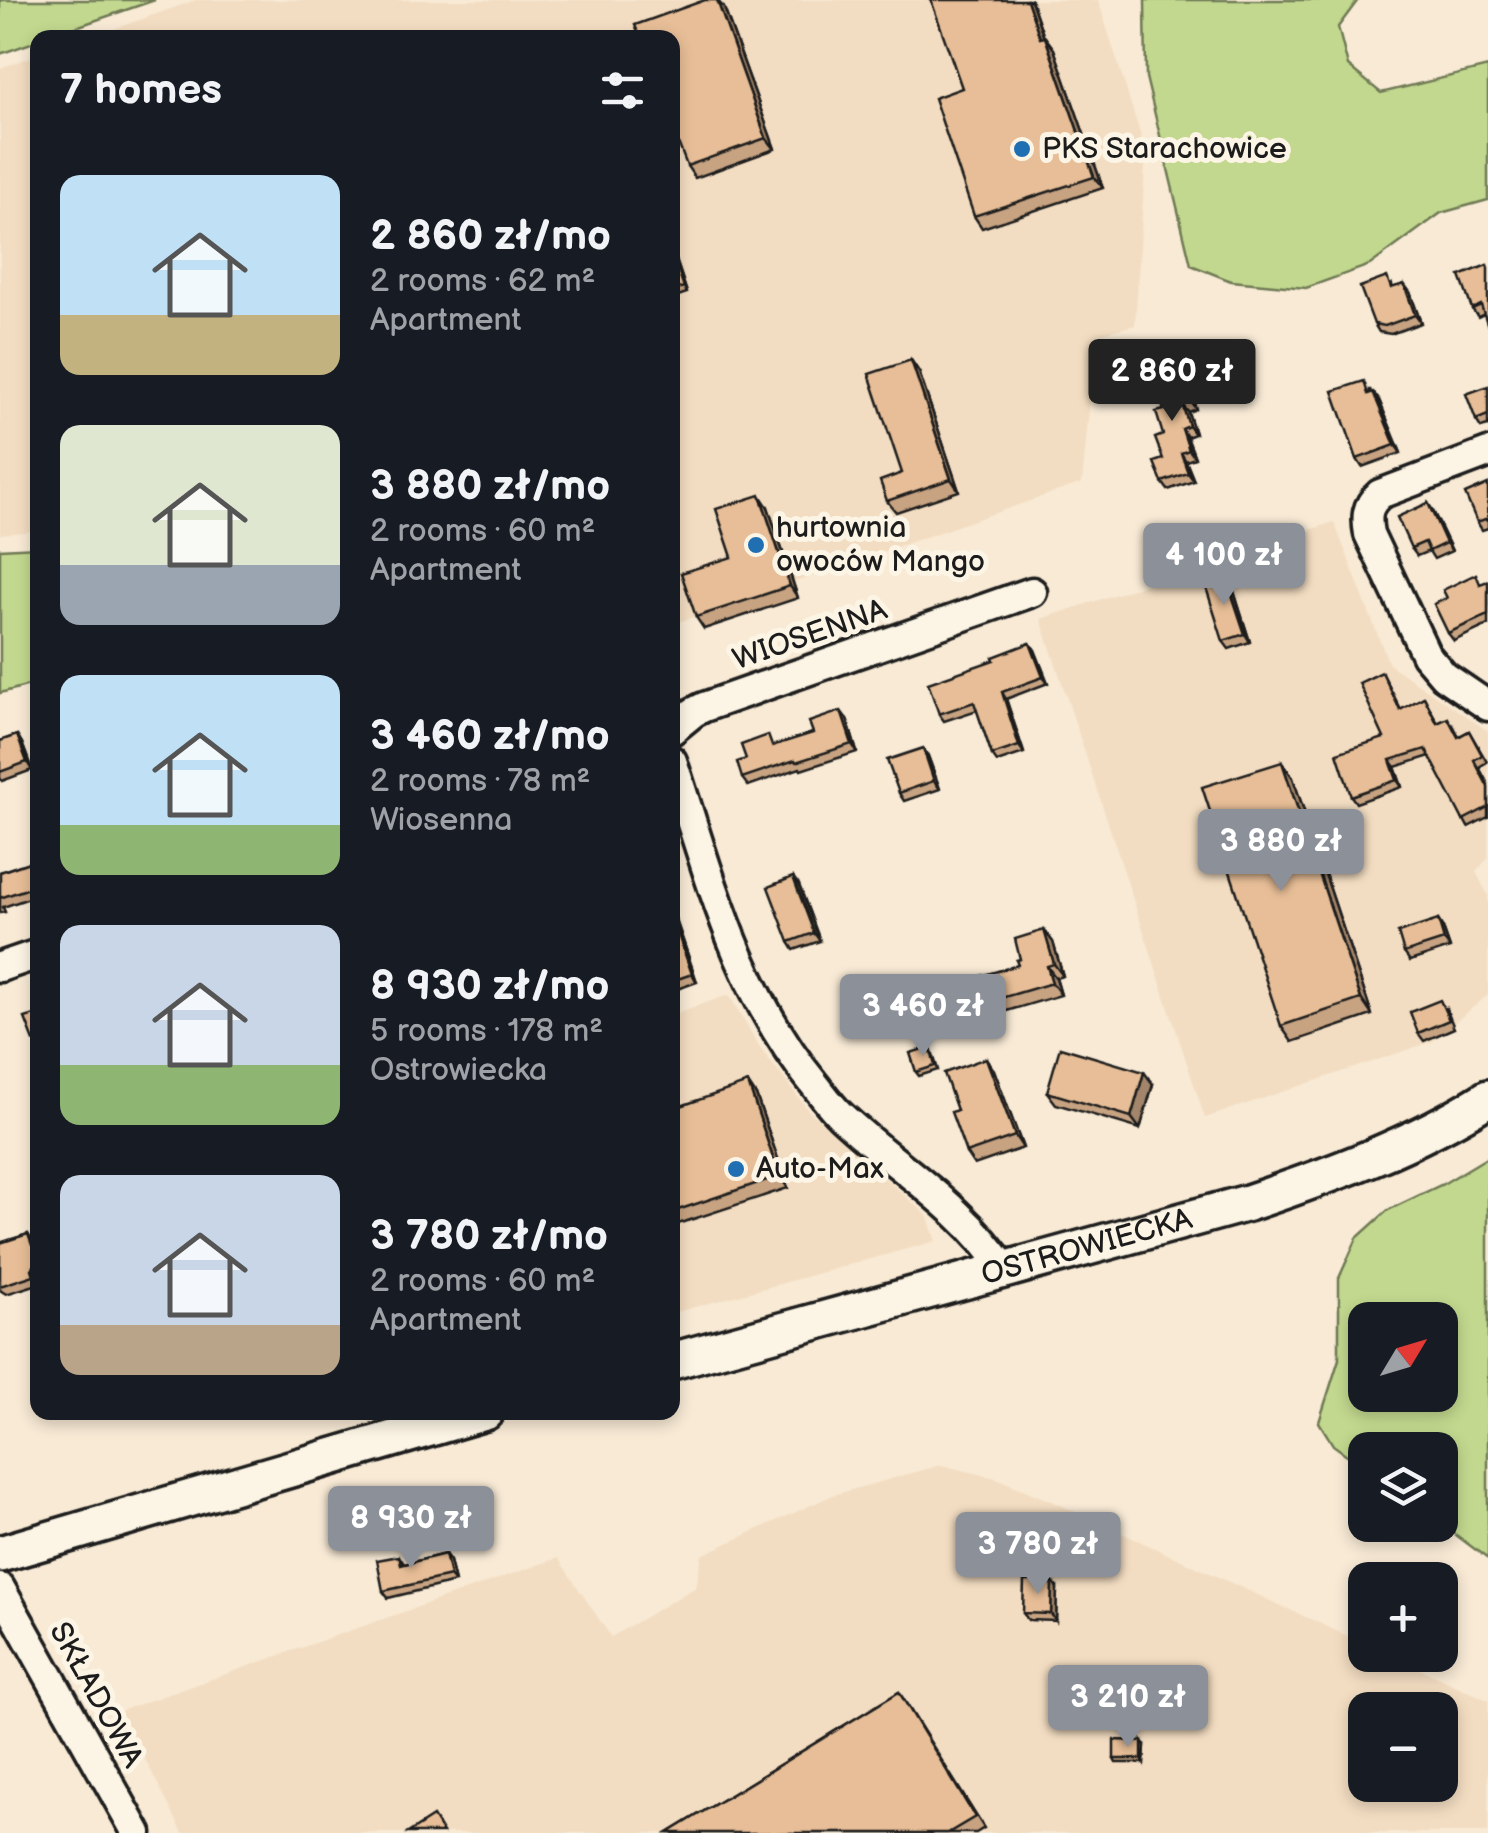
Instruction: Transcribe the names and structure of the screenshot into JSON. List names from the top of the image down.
{
  "streets": {
    "main road": ["OSTROWIECKA"],
    "street": ["WIOSENNA", "SKŁADOWA"]
  },
  "places": ["PKS Starachowice", "hurtownia owoców Mango", "Auto-Max"],
  "north": "top right",
  "page": {
    "heading": "7 homes",
    "list": [
      {
        "name": "2 860 zł/mo",
        "note": "2 rooms · 62 m² · Apartment"
      },
      {
        "name": "3 880 zł/mo",
        "note": "2 rooms · 60 m² · Apartment"
      },
      {
        "name": "3 460 zł/mo",
        "note": "2 rooms · 78 m² · Wiosenna"
      },
      {
        "name": "8 930 zł/mo",
        "note": "5 rooms · 178 m² · Ostrowiecka"
      },
      {
        "name": "3 780 zł/mo",
        "note": "2 rooms · 60 m² · Apartment"
      }
    ],
    "price": [
      "2 860 zł",
      "4 100 zł",
      "3 880 zł",
      "3 460 zł",
      "8 930 zł",
      "3 780 zł",
      "3 210 zł"
    ],
    "map_buttons": ["+", "−"]
  }
}
